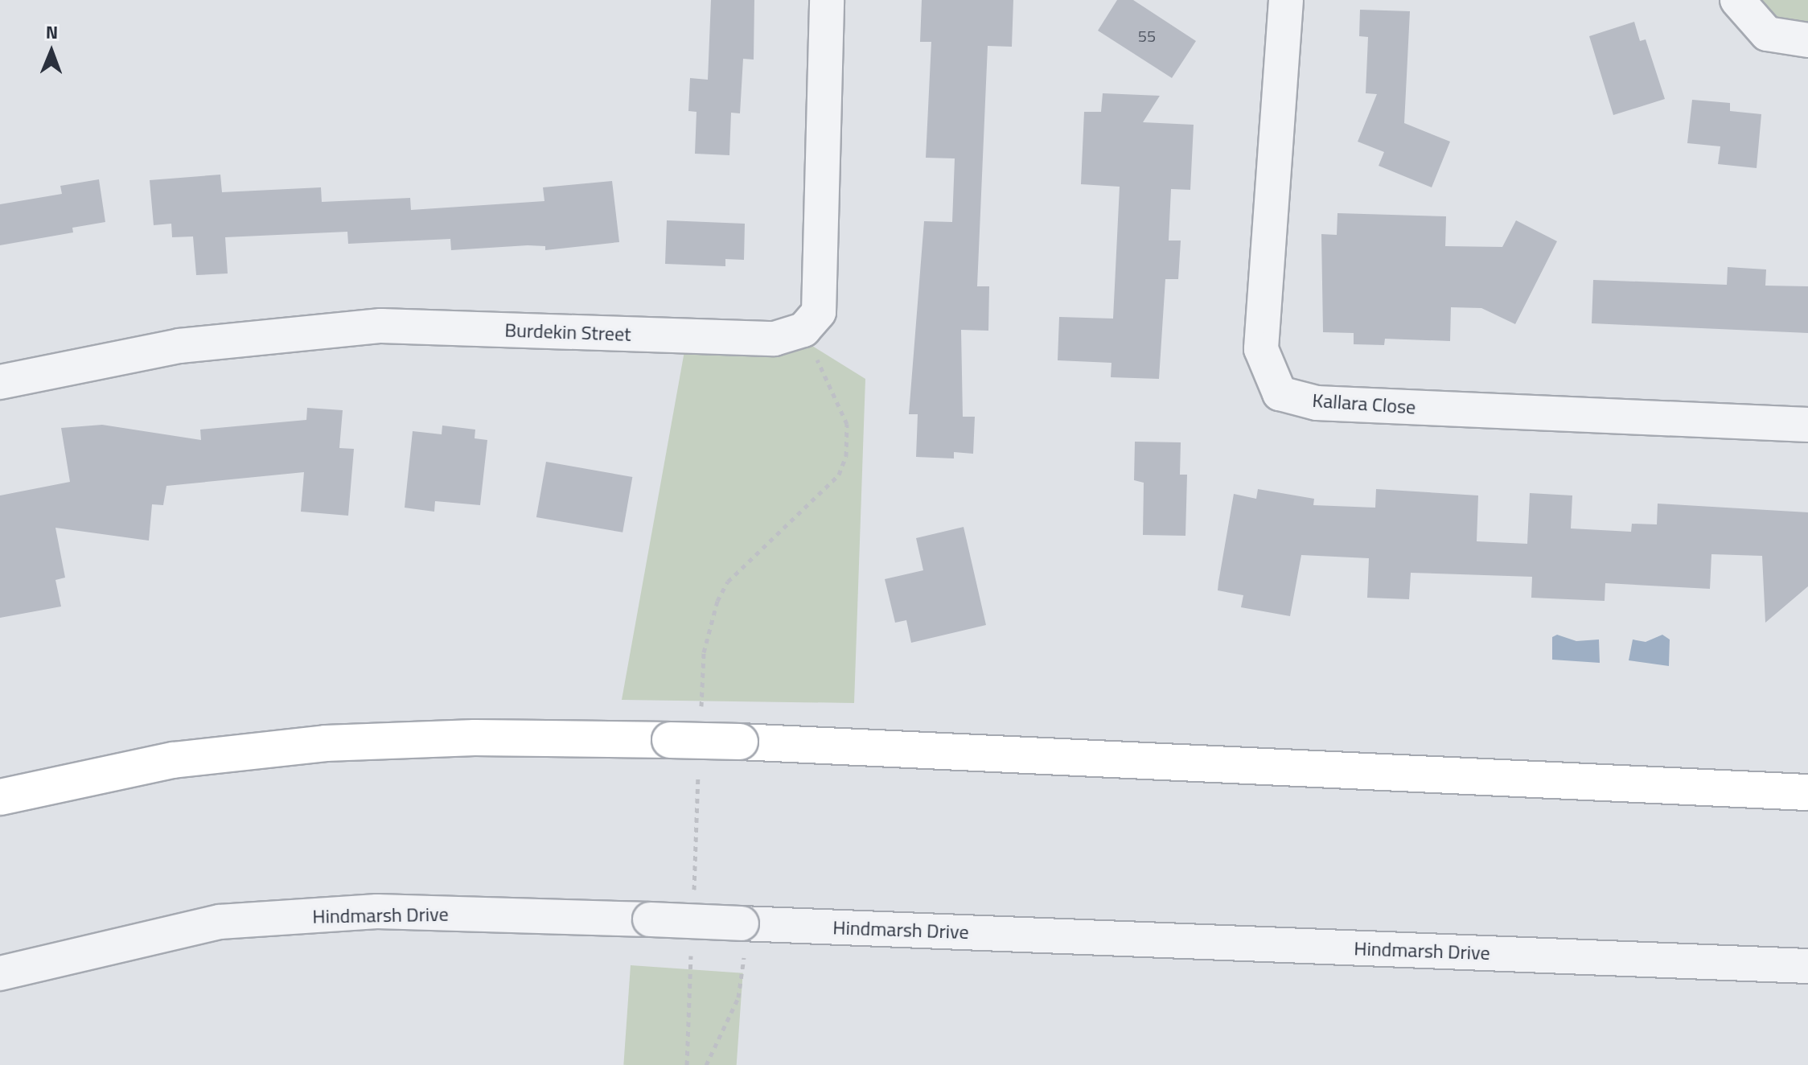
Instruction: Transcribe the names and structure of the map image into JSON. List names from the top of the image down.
{
  "streets": {
    "street": ["Burdekin Street", "Kallara Close", "Hindmarsh Drive"]
  },
  "house_numbers": ["55"],
  "north": "top"
}
